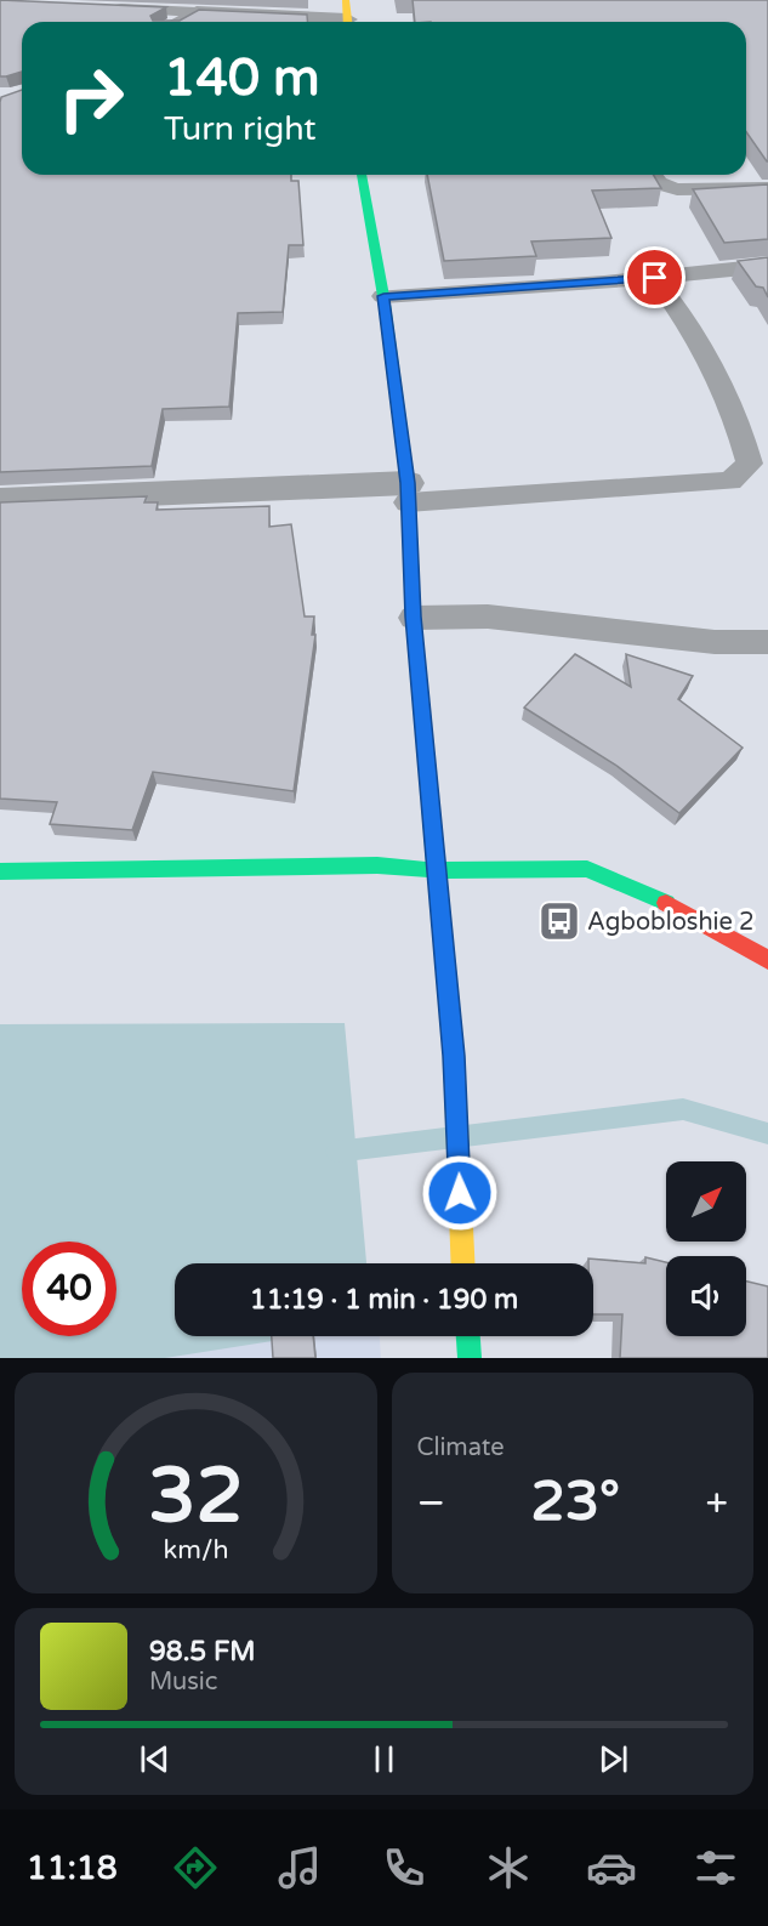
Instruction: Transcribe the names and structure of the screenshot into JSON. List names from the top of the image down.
{
  "places": {
    "bus stop": ["Agbobloshie 2"]
  },
  "north": "top right",
  "page": {
    "turn": ["140 m", "Turn right"],
    "limit": "40",
    "trip": "11:19 · 1 min · 190 m",
    "tile": "Climate",
    "heat": ["−", "23°", "+"],
    "song": ["98.5 FM", "Music"],
    "tabs": "11:18",
    "gauge": ["32", "km/h"]
  }
}
